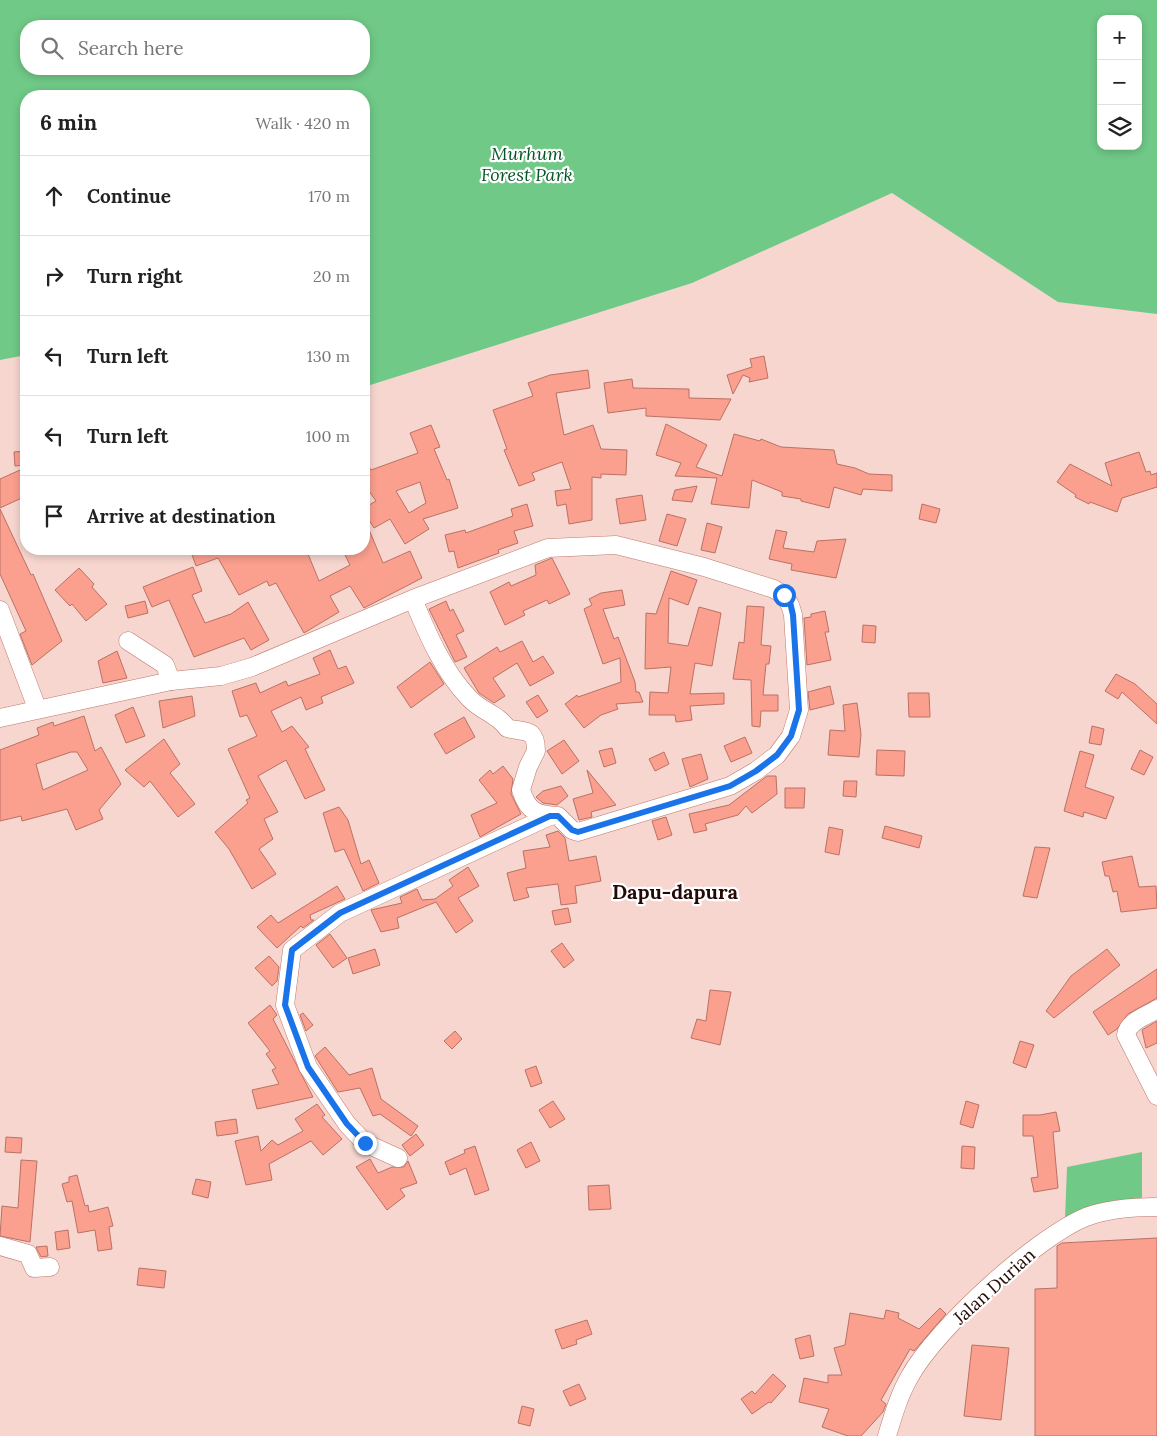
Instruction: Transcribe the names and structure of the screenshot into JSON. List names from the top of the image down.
{
  "streets": {
    "street": ["Jalan Durian"]
  },
  "districts": ["Dapu-dapura"],
  "parks": ["Murhum Forest Park"],
  "page": {
    "map_buttons": ["+", "−"],
    "search": "Search here",
    "heading": ["6 min", "Walk · 420 m"],
    "list": [
      ["Continue", "170 m"],
      ["Turn right", "20 m"],
      ["Turn left", "130 m"],
      ["Turn left", "100 m"],
      "Arrive at destination"
    ]
  }
}
